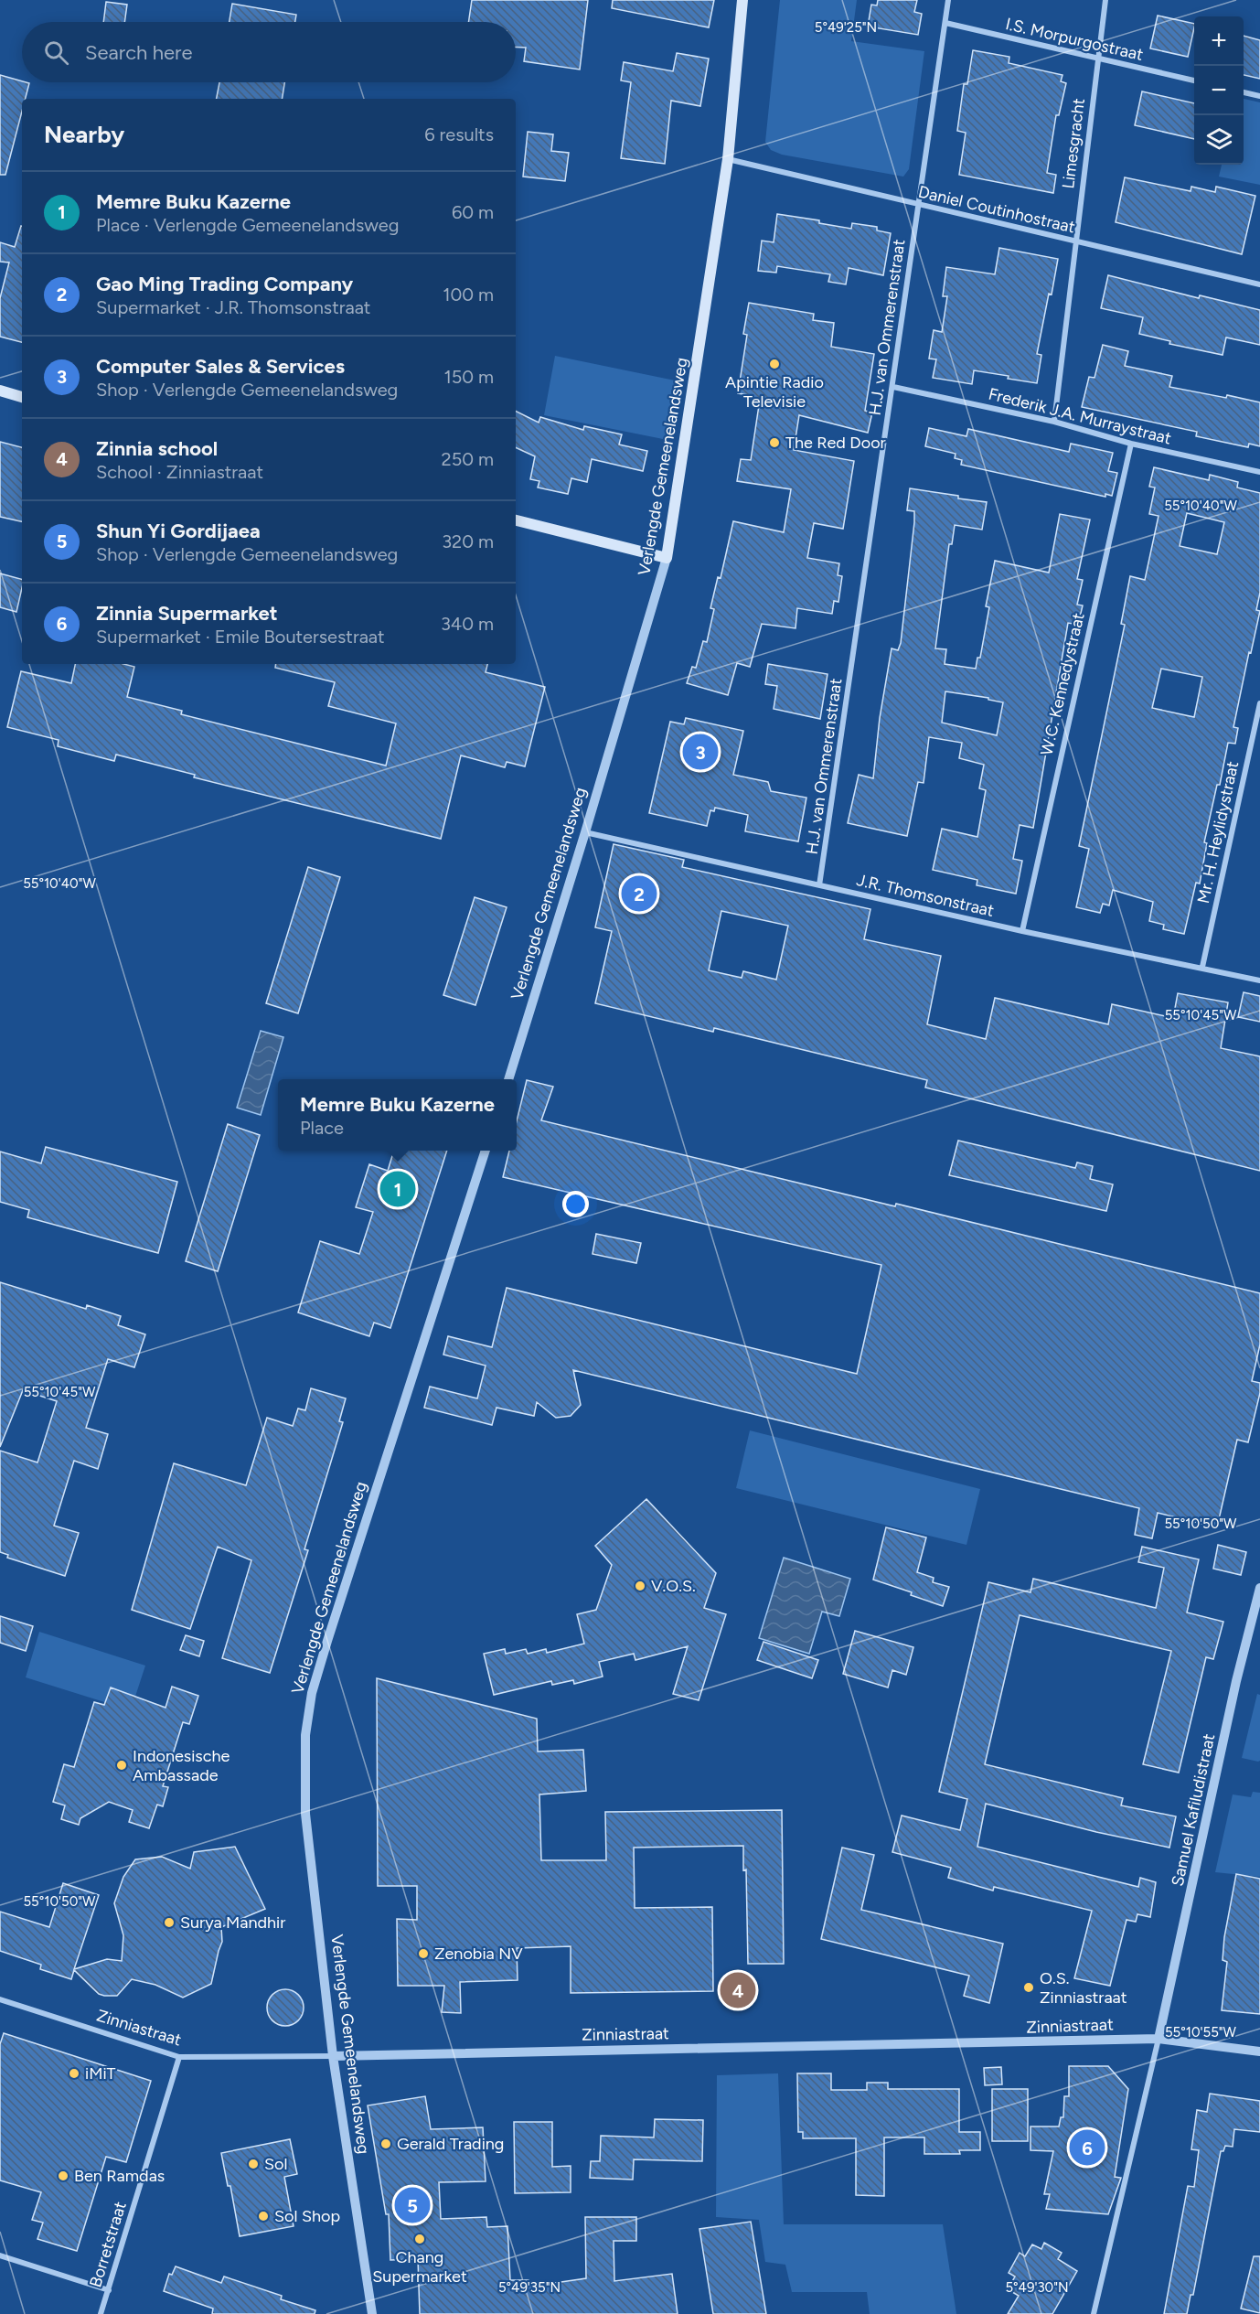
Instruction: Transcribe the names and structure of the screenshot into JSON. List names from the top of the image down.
{
  "streets": {
    "main road": ["Verlengde Gemeenelandsweg"],
    "street": [
      "I.S. Morpurgostraat",
      "Limesgracht",
      "Daniel Coutinhostraat",
      "H.J. van Ommerenstraat",
      "Frederik J.A. Murraystraat",
      "W.C. Kennedystraat",
      "Mr. H. Heylidystraat",
      "J.R. Thomsonstraat",
      "Samuel Kafiludistraat",
      "Zinniastraat",
      "Borretstraat"
    ]
  },
  "crossings": [
    ["I.S. Morpurgostraat", "Limesgracht"],
    ["I.S. Morpurgostraat", "H.J. van Ommerenstraat"],
    ["Limesgracht", "Daniel Coutinhostraat"],
    ["Limesgracht", "Frederik J.A. Murraystraat"],
    ["Daniel Coutinhostraat", "H.J. van Ommerenstraat"],
    ["Daniel Coutinhostraat", "Verlengde Gemeenelandsweg"],
    ["H.J. van Ommerenstraat", "Frederik J.A. Murraystraat"],
    ["H.J. van Ommerenstraat", "J.R. Thomsonstraat"],
    ["Frederik J.A. Murraystraat", "W.C. Kennedystraat"],
    ["Verlengde Gemeenelandsweg", "J.R. Thomsonstraat"],
    ["Verlengde Gemeenelandsweg", "Zinniastraat"],
    ["W.C. Kennedystraat", "J.R. Thomsonstraat"],
    ["Mr. H. Heylidystraat", "J.R. Thomsonstraat"],
    ["Samuel Kafiludistraat", "Zinniastraat"],
    ["Zinniastraat", "Borretstraat"]
  ],
  "places": [
    "Apintie Radio Televisie",
    "The Red Door",
    "V.O.S.",
    "Indonesische Ambassade",
    "Surya Mandhir",
    "Zenobia NV",
    "O.S. Zinniastraat",
    "iMiT",
    "Gerald Trading",
    "Sol",
    "Ben Ramdas",
    "Sol Shop",
    "Chang Supermarket"
  ],
  "page": {
    "map_buttons": ["+", "−"],
    "search": "Search here",
    "heading": ["Nearby", "6 results"],
    "list": [
      {
        "mark": "1",
        "name": "Memre Buku Kazerne",
        "note": "Place · Verlengde Gemeenelandsweg",
        "value": "60 m"
      },
      {
        "mark": "2",
        "name": "Gao Ming Trading Company",
        "note": "Supermarket · J.R. Thomsonstraat",
        "value": "100 m"
      },
      {
        "mark": "3",
        "name": "Computer Sales & Services",
        "note": "Shop · Verlengde Gemeenelandsweg",
        "value": "150 m"
      },
      {
        "mark": "4",
        "name": "Zinnia school",
        "note": "School · Zinniastraat",
        "value": "250 m"
      },
      {
        "mark": "5",
        "name": "Shun Yi Gordijaea",
        "note": "Shop · Verlengde Gemeenelandsweg",
        "value": "320 m"
      },
      {
        "mark": "6",
        "name": "Zinnia Supermarket",
        "note": "Supermarket · Emile Boutersestraat",
        "value": "340 m"
      }
    ],
    "pins": [
      "3",
      "2",
      "1",
      "4",
      "6",
      "5"
    ],
    "popup": ["Memre Buku Kazerne", "Place"]
  },
  "coordinates": [
    "5°49'25\"N",
    "55°10'40\"W",
    "55°10'45\"W",
    "55°10'50\"W",
    "55°10'55\"W",
    "5°49'35\"N",
    "5°49'30\"N"
  ]
}
